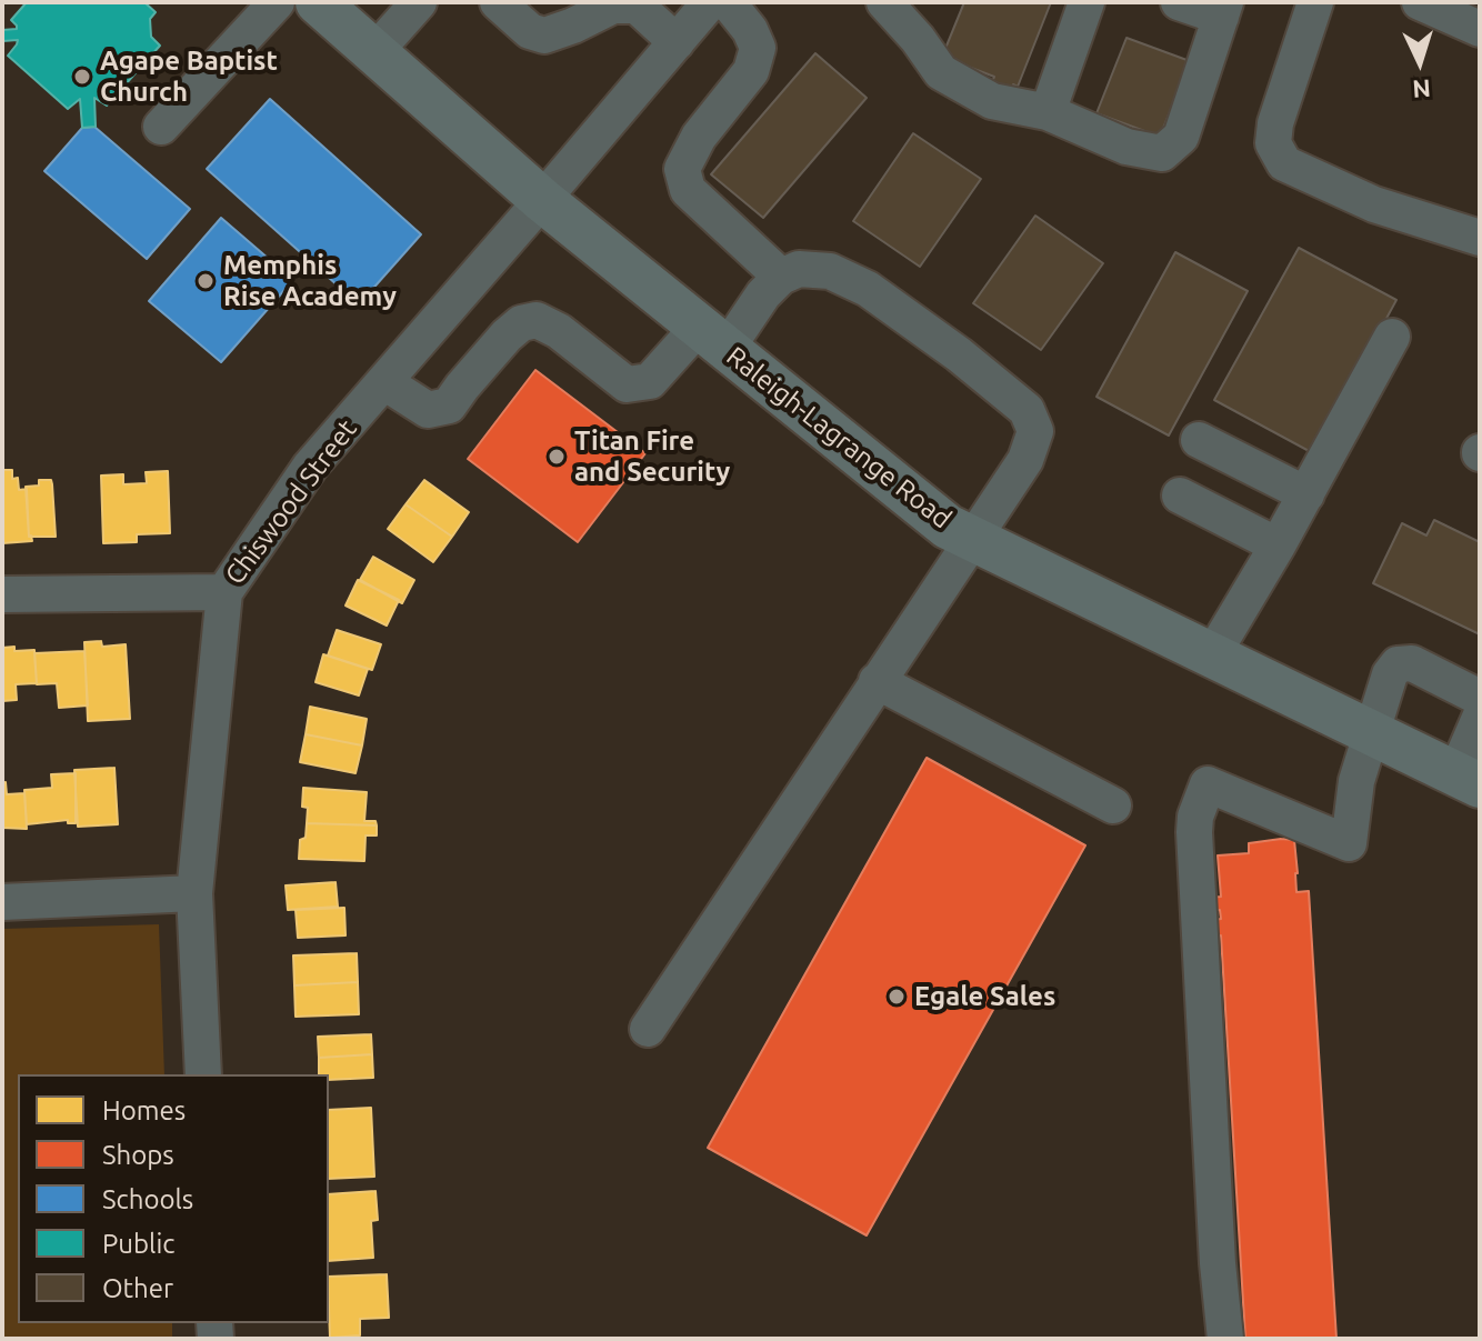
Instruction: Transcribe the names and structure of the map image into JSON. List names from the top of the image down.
{
  "streets": {
    "main road": ["Raleigh-Lagrange Road"],
    "street": ["Chiswood Street"]
  },
  "crossings": [
    ["Raleigh-Lagrange Road", "Chiswood Street"]
  ],
  "places": [
    "Agape Baptist Church",
    "Memphis Rise Academy",
    "Titan Fire and Security",
    "Egale Sales"
  ],
  "legend": [
    "Homes",
    "Shops",
    "Schools",
    "Public",
    "Other"
  ],
  "north": "bottom"
}
